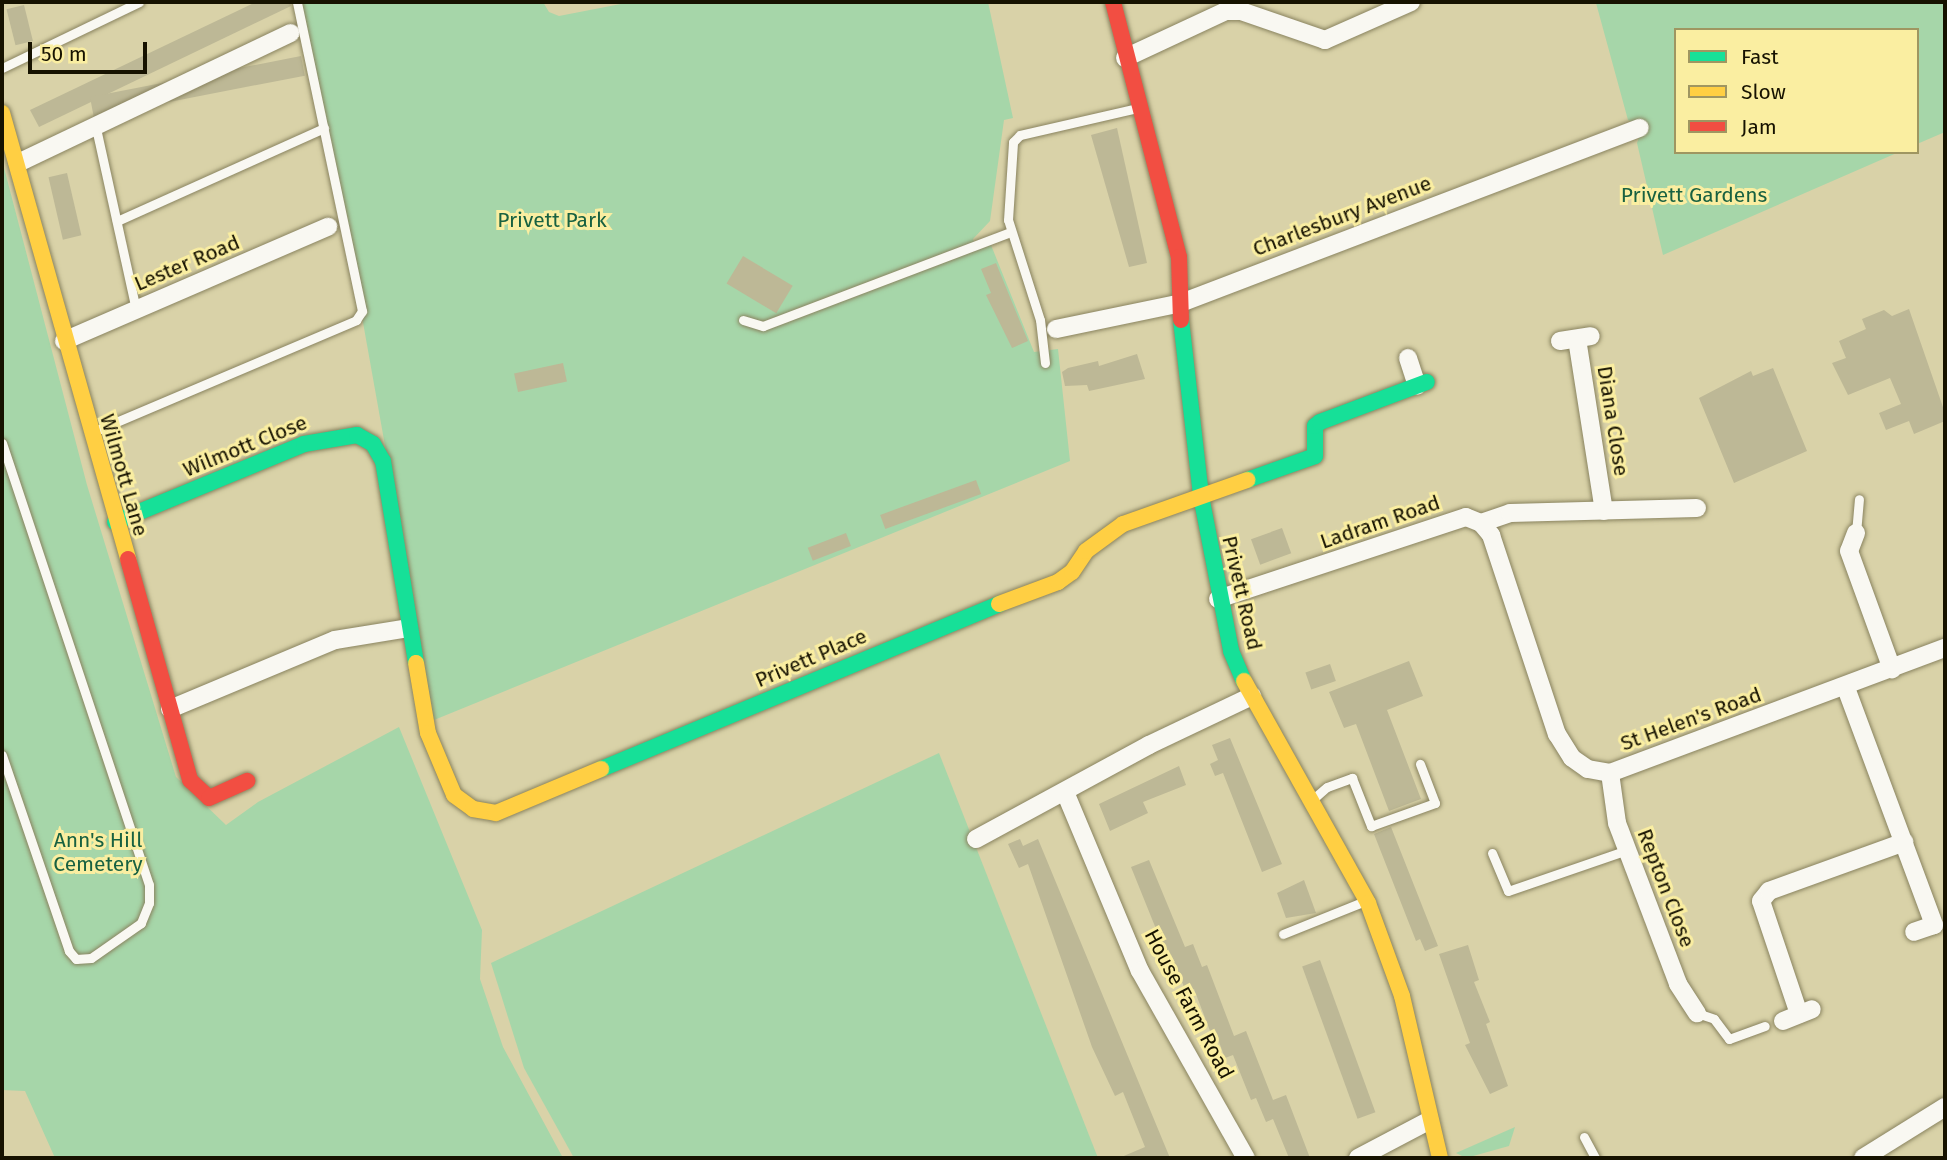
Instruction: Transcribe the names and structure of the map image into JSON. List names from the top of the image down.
{
  "streets": {
    "street": [
      "Charlesbury Avenue",
      "Lester Road",
      "Diana Close",
      "Wilmott Close",
      "Wilmott Lane",
      "Ladram Road",
      "Privett Road",
      "Privett Place",
      "St Helen's Road",
      "Repton Close",
      "House Farm Road"
    ]
  },
  "crossings": [
    ["Charlesbury Avenue", "Privett Road"],
    ["Lester Road", "Wilmott Lane"],
    ["Diana Close", "Ladram Road"],
    ["Wilmott Close", "Wilmott Lane"],
    ["Wilmott Close", "Privett Place"],
    ["Ladram Road", "Privett Road"],
    ["Ladram Road", "St Helen's Road"],
    ["Privett Road", "Privett Place"],
    ["St Helen's Road", "Repton Close"]
  ],
  "parks": ["Privett Gardens", "Privett Park", "Ann's Hill Cemetery"],
  "legend": ["Fast", "Slow", "Jam"],
  "scale_bar": "50 m"
}
